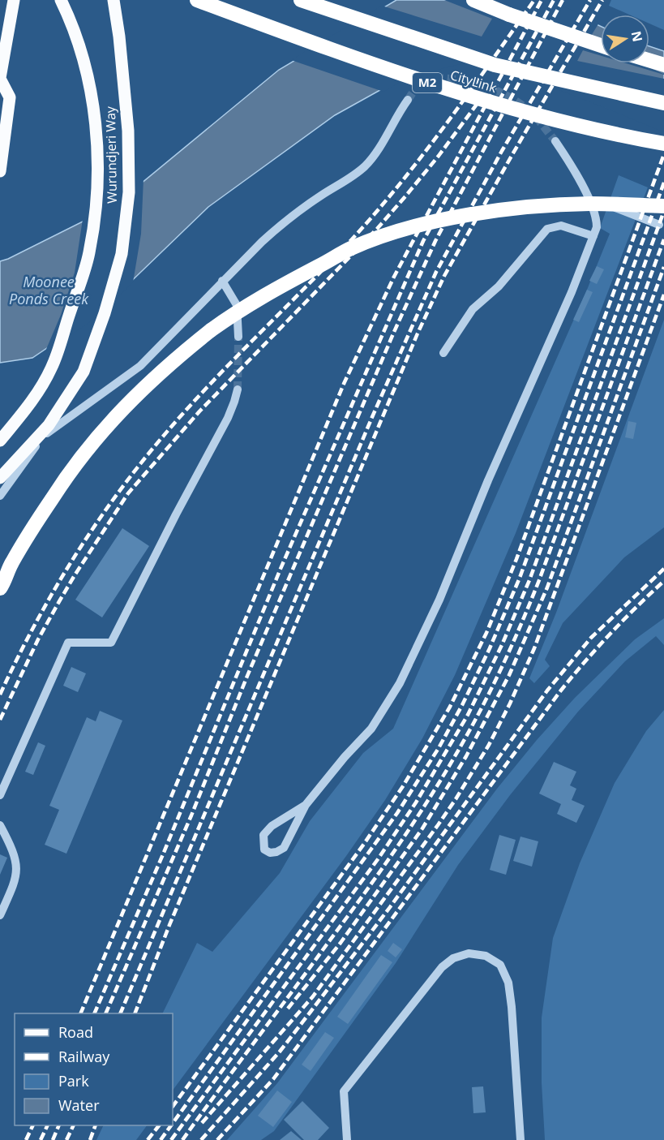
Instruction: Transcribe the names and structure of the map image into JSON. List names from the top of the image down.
{
  "streets": {
    "highway": ["CityLink", "M2"],
    "main road": ["Wurundjeri Way"]
  },
  "water": ["Moonee Ponds Creek"],
  "legend": [
    "Road",
    "Railway",
    "Park",
    "Water"
  ],
  "north": "right"
}
